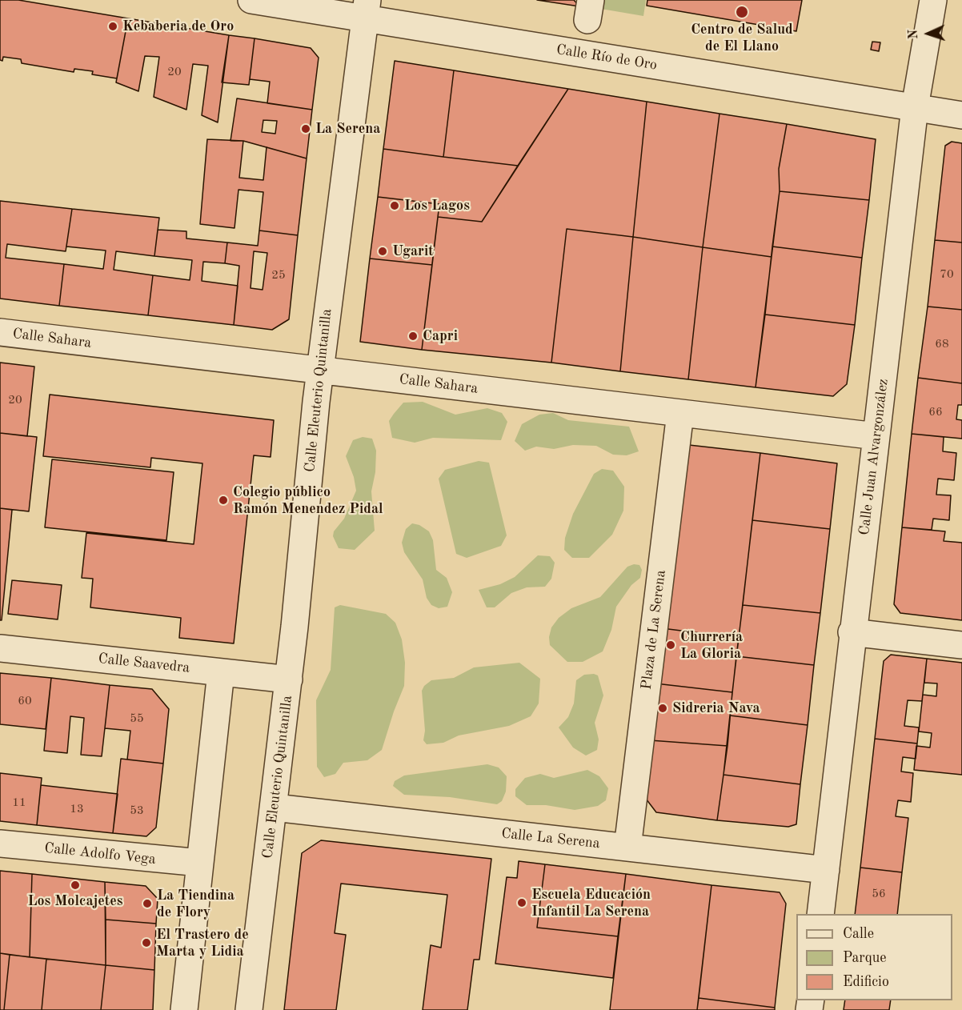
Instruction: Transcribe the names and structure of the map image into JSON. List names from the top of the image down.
{
  "streets": {
    "street": [
      "Calle Río de Oro",
      "Calle Sahara",
      "Calle Eleuterio Quintanilla",
      "Calle Juan Alvargonzález",
      "Plaza de La Serena",
      "Calle Saavedra",
      "Calle La Serena",
      "Calle Adolfo Vega"
    ]
  },
  "crossings": [
    ["Calle Río de Oro", "Calle Eleuterio Quintanilla"],
    ["Calle Río de Oro", "Calle Juan Alvargonzález"],
    ["Calle Sahara", "Calle Eleuterio Quintanilla"],
    ["Calle Sahara", "Calle Juan Alvargonzález"],
    ["Calle Sahara", "Plaza de La Serena"],
    ["Calle Eleuterio Quintanilla", "Calle Saavedra"],
    ["Calle Eleuterio Quintanilla", "Calle La Serena"],
    ["Calle Juan Alvargonzález", "Calle La Serena"],
    ["Plaza de La Serena", "Calle La Serena"]
  ],
  "places": [
    "Centro de Salud de El Llano",
    "Kebaberia de Oro",
    "La Serena",
    "Los Lagos",
    "Ugarit",
    "Capri",
    "Colegio público Ramón Menendez Pidal",
    "Churrería La Gloria",
    "Sidreria Nava",
    "Los Molcajetes",
    "Escuela Educación Infantil La Serena",
    "La Tiendina de Flory",
    "El Trastero de Marta y Lidia"
  ],
  "house_numbers": [
    "20",
    "70",
    "25",
    "68",
    "20",
    "66",
    "60",
    "55",
    "11",
    "13",
    "53",
    "56"
  ],
  "legend": ["Calle", "Parque", "Edificio"],
  "north": "left"
}
